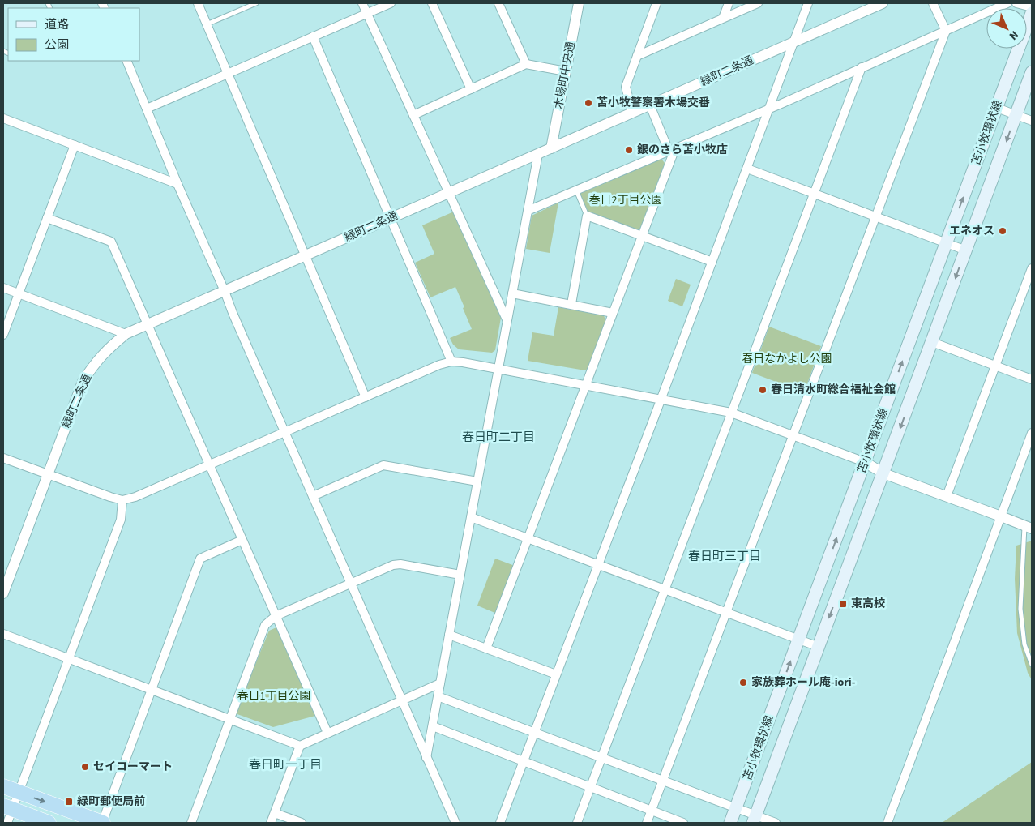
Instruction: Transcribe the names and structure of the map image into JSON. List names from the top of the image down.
{
  "streets": {
    "main road": ["苫小牧環状線"],
    "street": ["緑町二条通", "木場町中央通"]
  },
  "crossings": [
    ["緑町二条通", "木場町中央通"]
  ],
  "districts": ["春日町二丁目", "春日町三丁目", "春日町一丁目"],
  "parks": ["春日2丁目公園", "春日なかよし公園", "春日1丁目公園"],
  "places": {
    "other": [
      "苫小牧警察署木場交番",
      "銀のさら苫小牧店",
      "エネオス",
      "春日清水町総合福祉会館",
      "家族葬ホール庵-iori-",
      "セイコーマート"
    ],
    "transit": ["東高校", "緑町郵便局前"]
  },
  "legend": ["道路", "公園"],
  "north": "bottom right"
}
